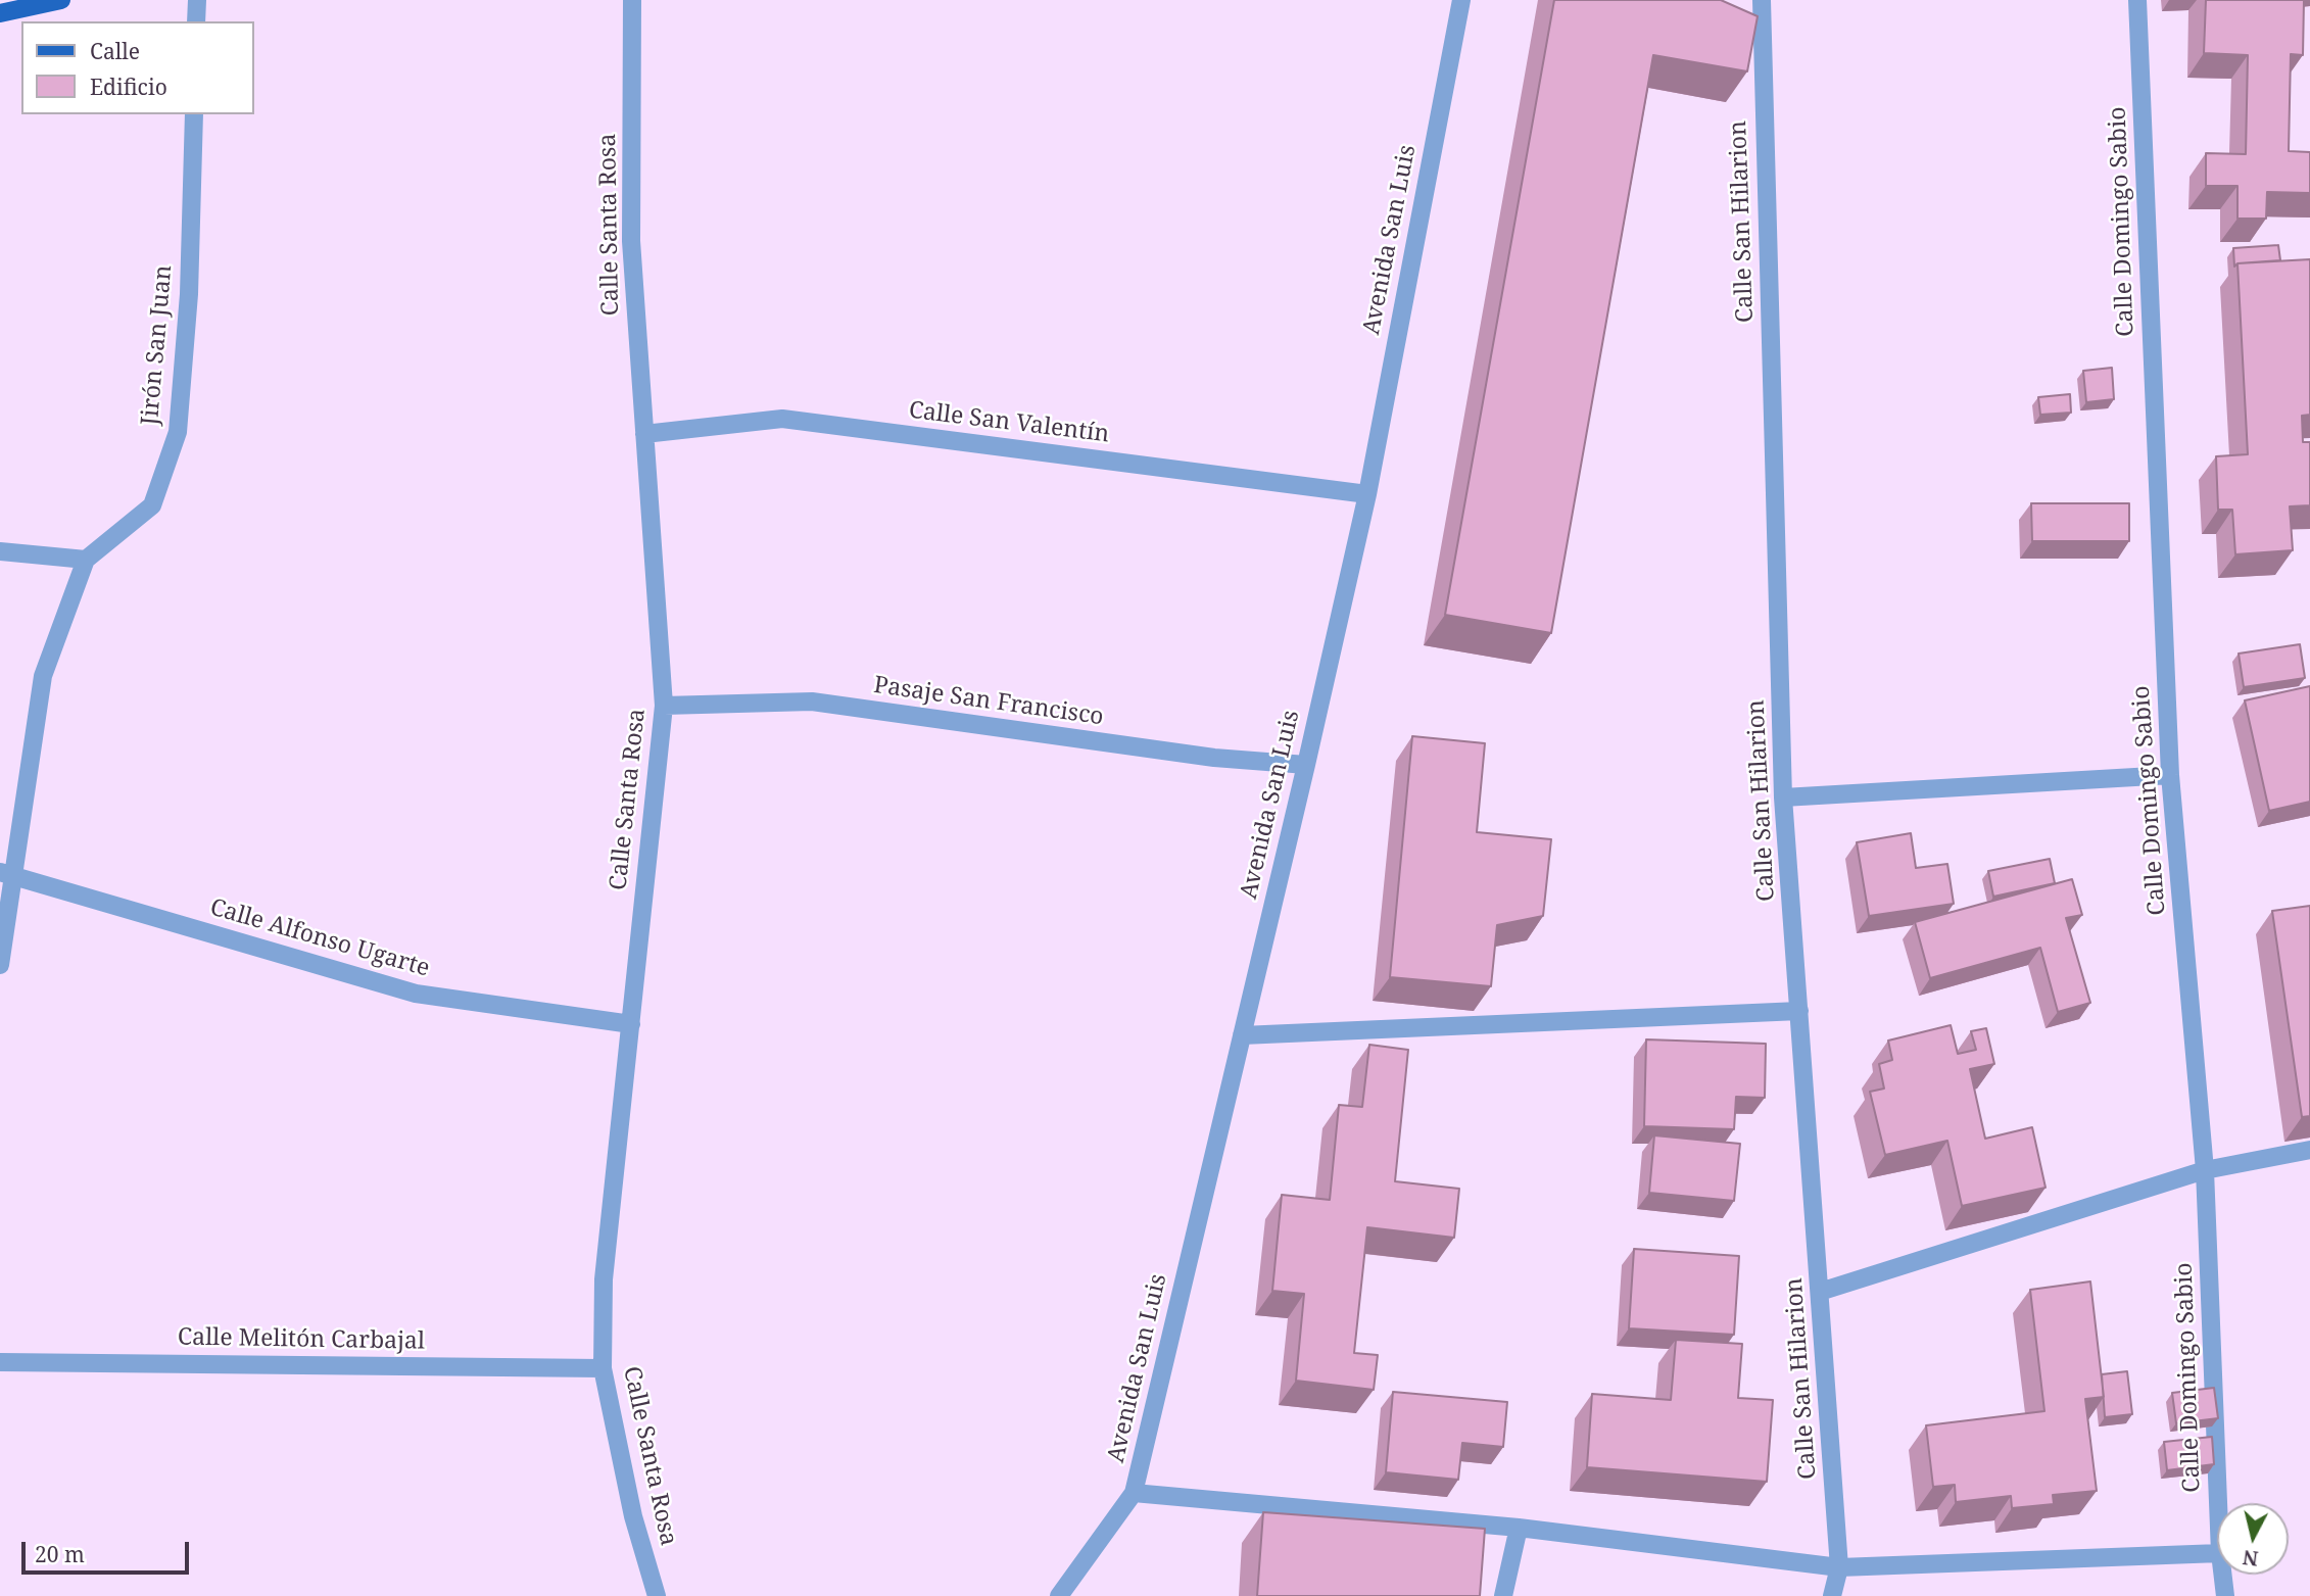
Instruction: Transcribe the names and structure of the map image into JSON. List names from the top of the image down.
{
  "streets": {
    "street": [
      "Calle San Hilarion",
      "Calle Domingo Sabio",
      "Calle Santa Rosa",
      "Avenida San Luis",
      "Jirón San Juan",
      "Calle San Valentín",
      "Pasaje San Francisco",
      "Calle Alfonso Ugarte",
      "Calle Melitón Carbajal"
    ]
  },
  "crossings": [
    ["Calle Santa Rosa", "Calle San Valentín"],
    ["Calle Santa Rosa", "Pasaje San Francisco"],
    ["Calle Santa Rosa", "Calle Alfonso Ugarte"],
    ["Calle Santa Rosa", "Calle Melitón Carbajal"],
    ["Avenida San Luis", "Calle San Valentín"],
    ["Avenida San Luis", "Pasaje San Francisco"]
  ],
  "legend": ["Calle", "Edificio"],
  "scale_bar": "20 m",
  "north": "bottom"
}
